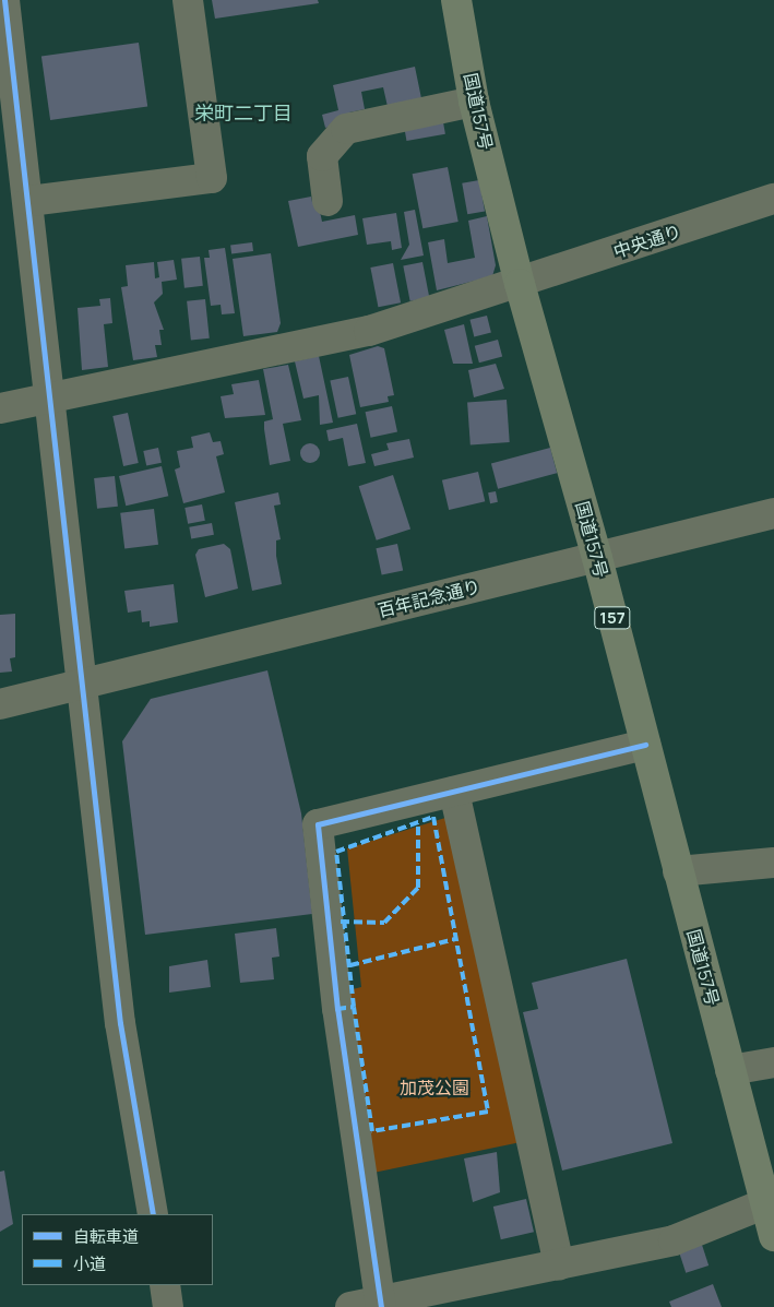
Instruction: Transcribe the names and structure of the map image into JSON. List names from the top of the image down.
{
  "streets": {
    "highway": ["国道157号", "157"],
    "street": ["中央通り", "百年記念通り"]
  },
  "crossings": [
    ["国道157号", "中央通り"],
    ["国道157号", "百年記念通り"]
  ],
  "districts": ["栄町二丁目"],
  "parks": ["加茂公園"],
  "legend": ["自転車道", "小道"]
}
